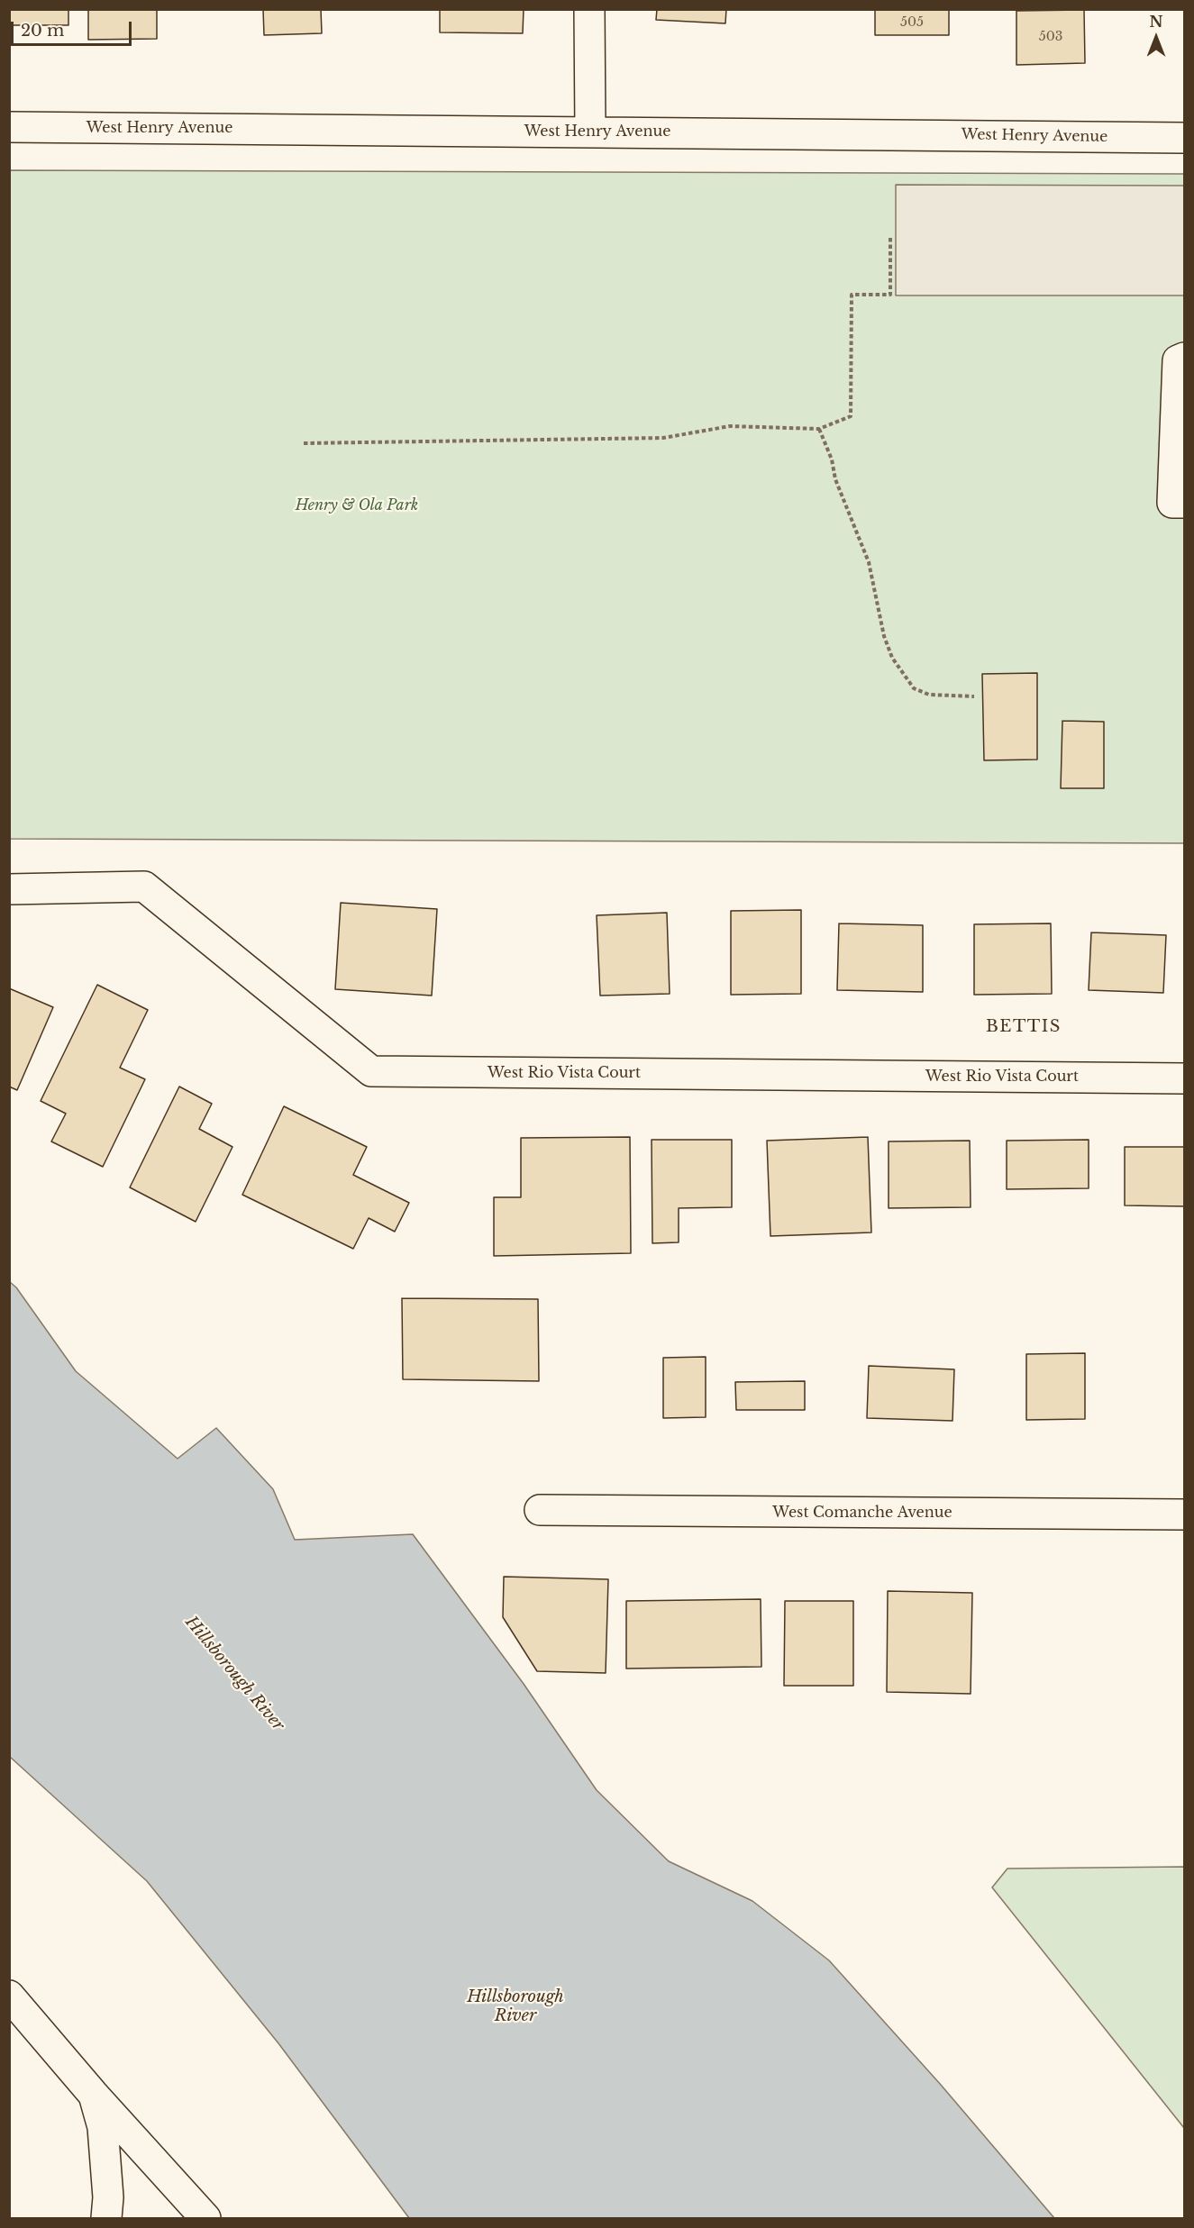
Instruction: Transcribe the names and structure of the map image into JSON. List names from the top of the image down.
{
  "streets": {
    "street": ["West Henry Avenue", "West Rio Vista Court", "West Comanche Avenue"]
  },
  "districts": ["BETTIS"],
  "water": ["Hillsborough River"],
  "parks": ["Henry & Ola Park"],
  "house_numbers": ["505", "503"],
  "scale_bar": "20 m",
  "north": "top"
}
